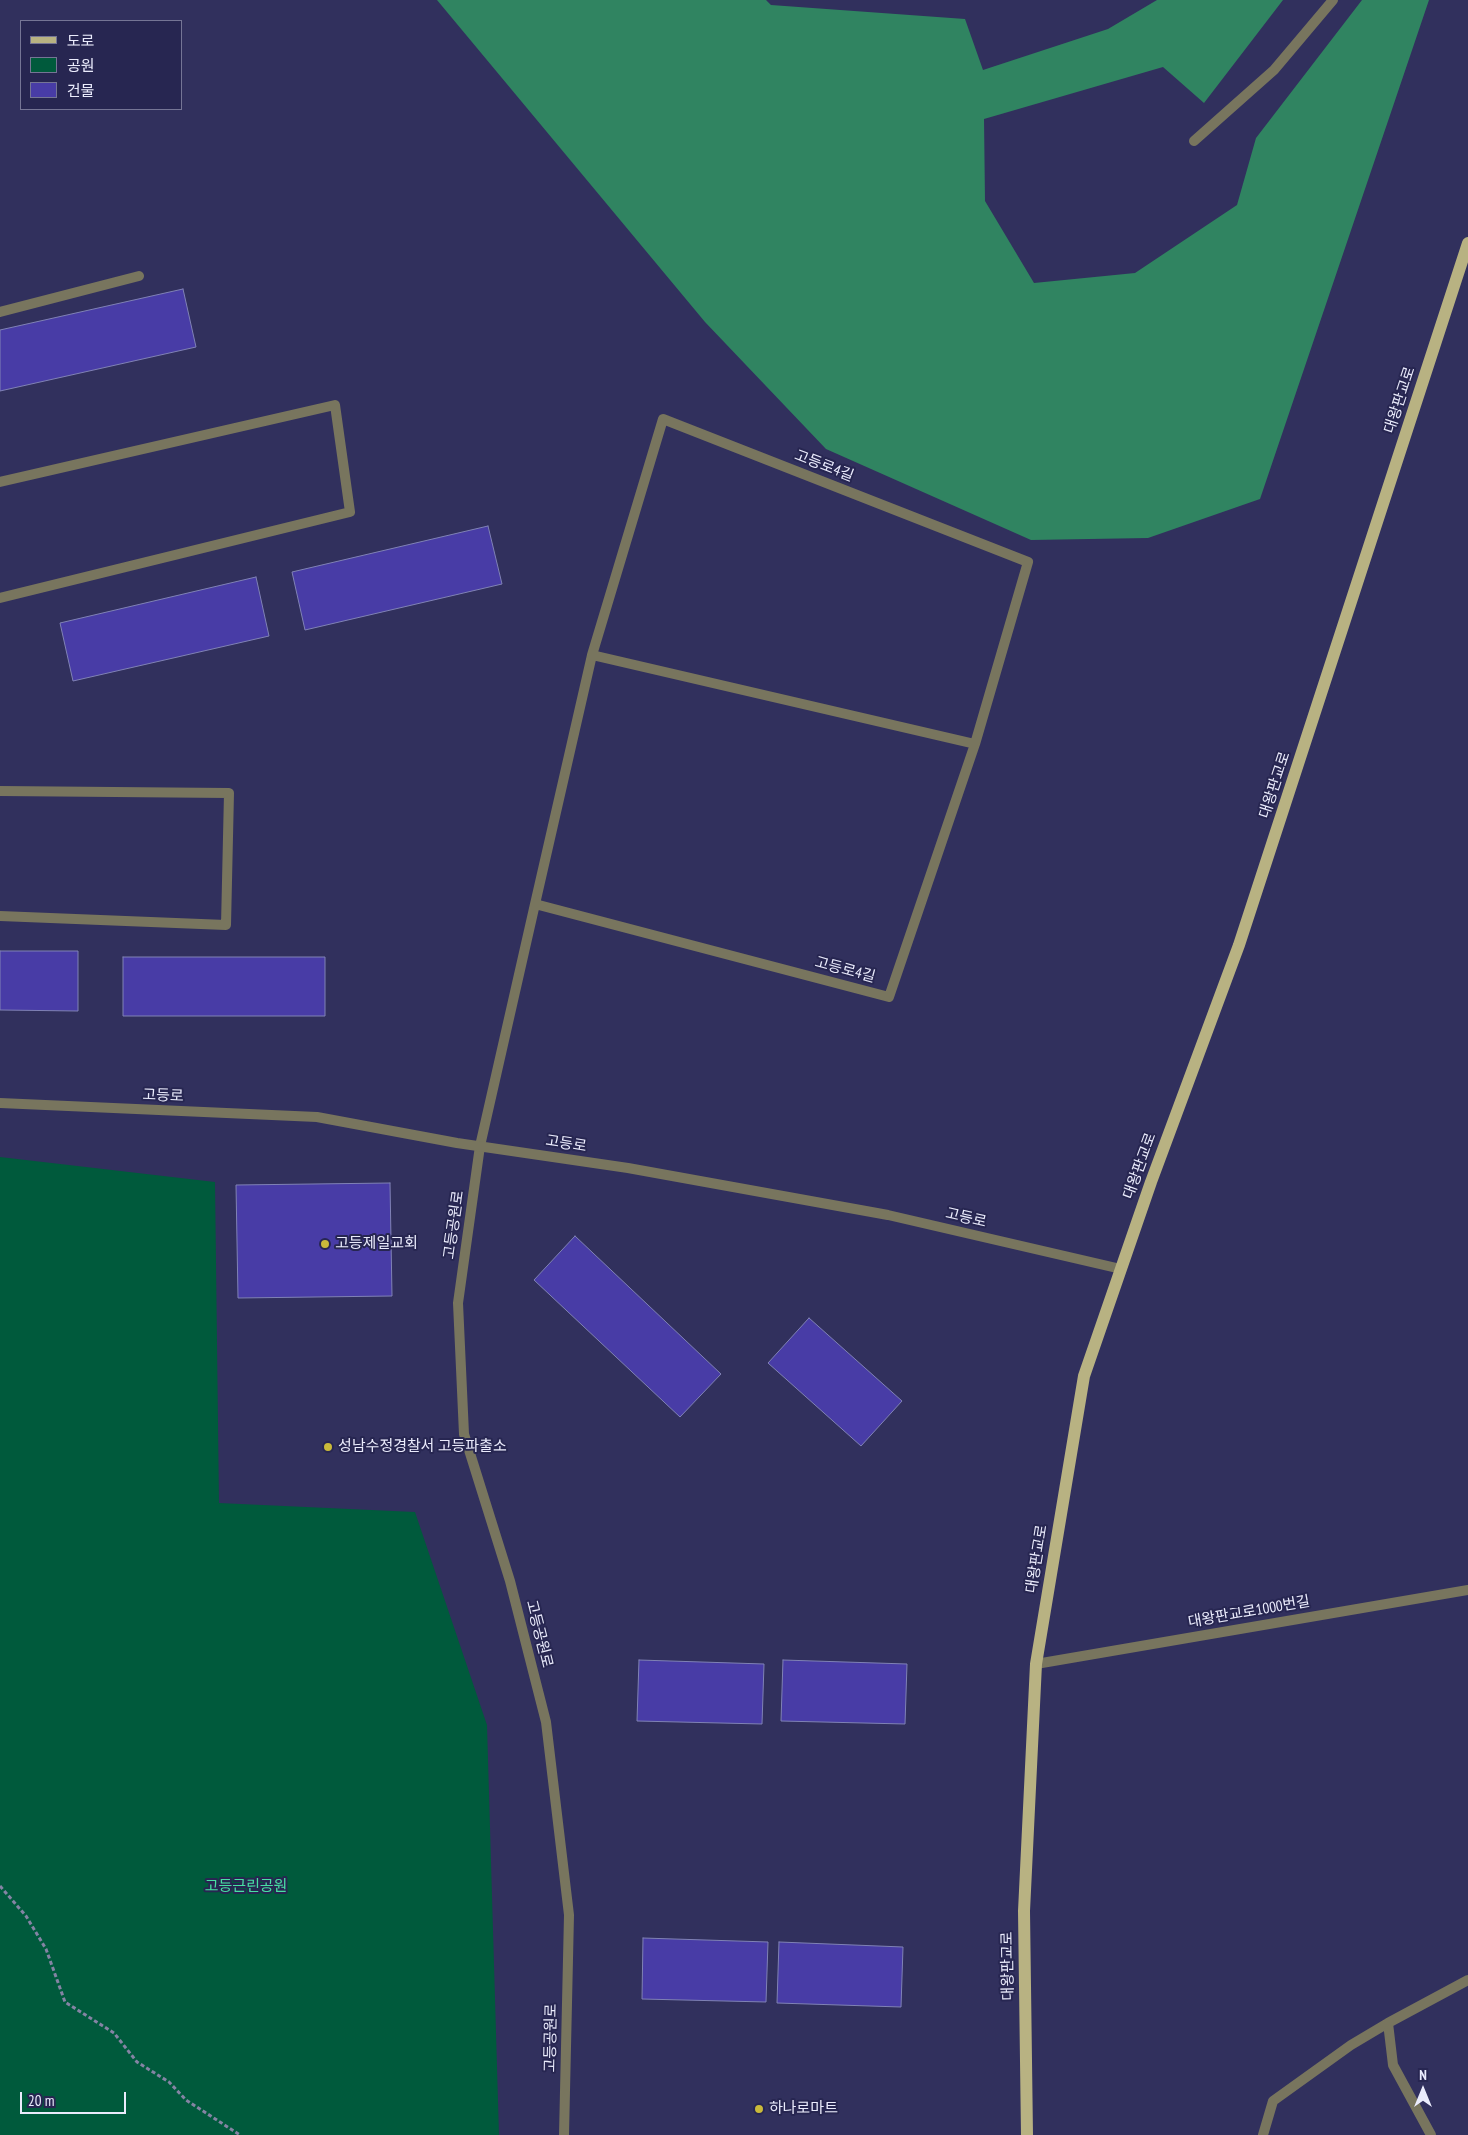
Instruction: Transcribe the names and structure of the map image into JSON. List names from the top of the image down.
{
  "streets": {
    "main road": ["대왕판교로"],
    "street": [
      "고등로4길",
      "고등로",
      "고등공원로",
      "대왕판교로1000번길"
    ]
  },
  "crossings": [
    ["대왕판교로", "고등로"],
    ["대왕판교로", "대왕판교로1000번길"],
    ["고등로4길", "고등로"],
    ["고등로4길", "고등공원로"],
    ["고등로", "고등공원로"]
  ],
  "parks": ["고등근린공원"],
  "places": ["고등제일교회", "성남수정경찰서 고등파출소", "하나로마트"],
  "legend": ["도로", "공원", "건물"],
  "scale_bar": "20 m",
  "north": "top"
}
